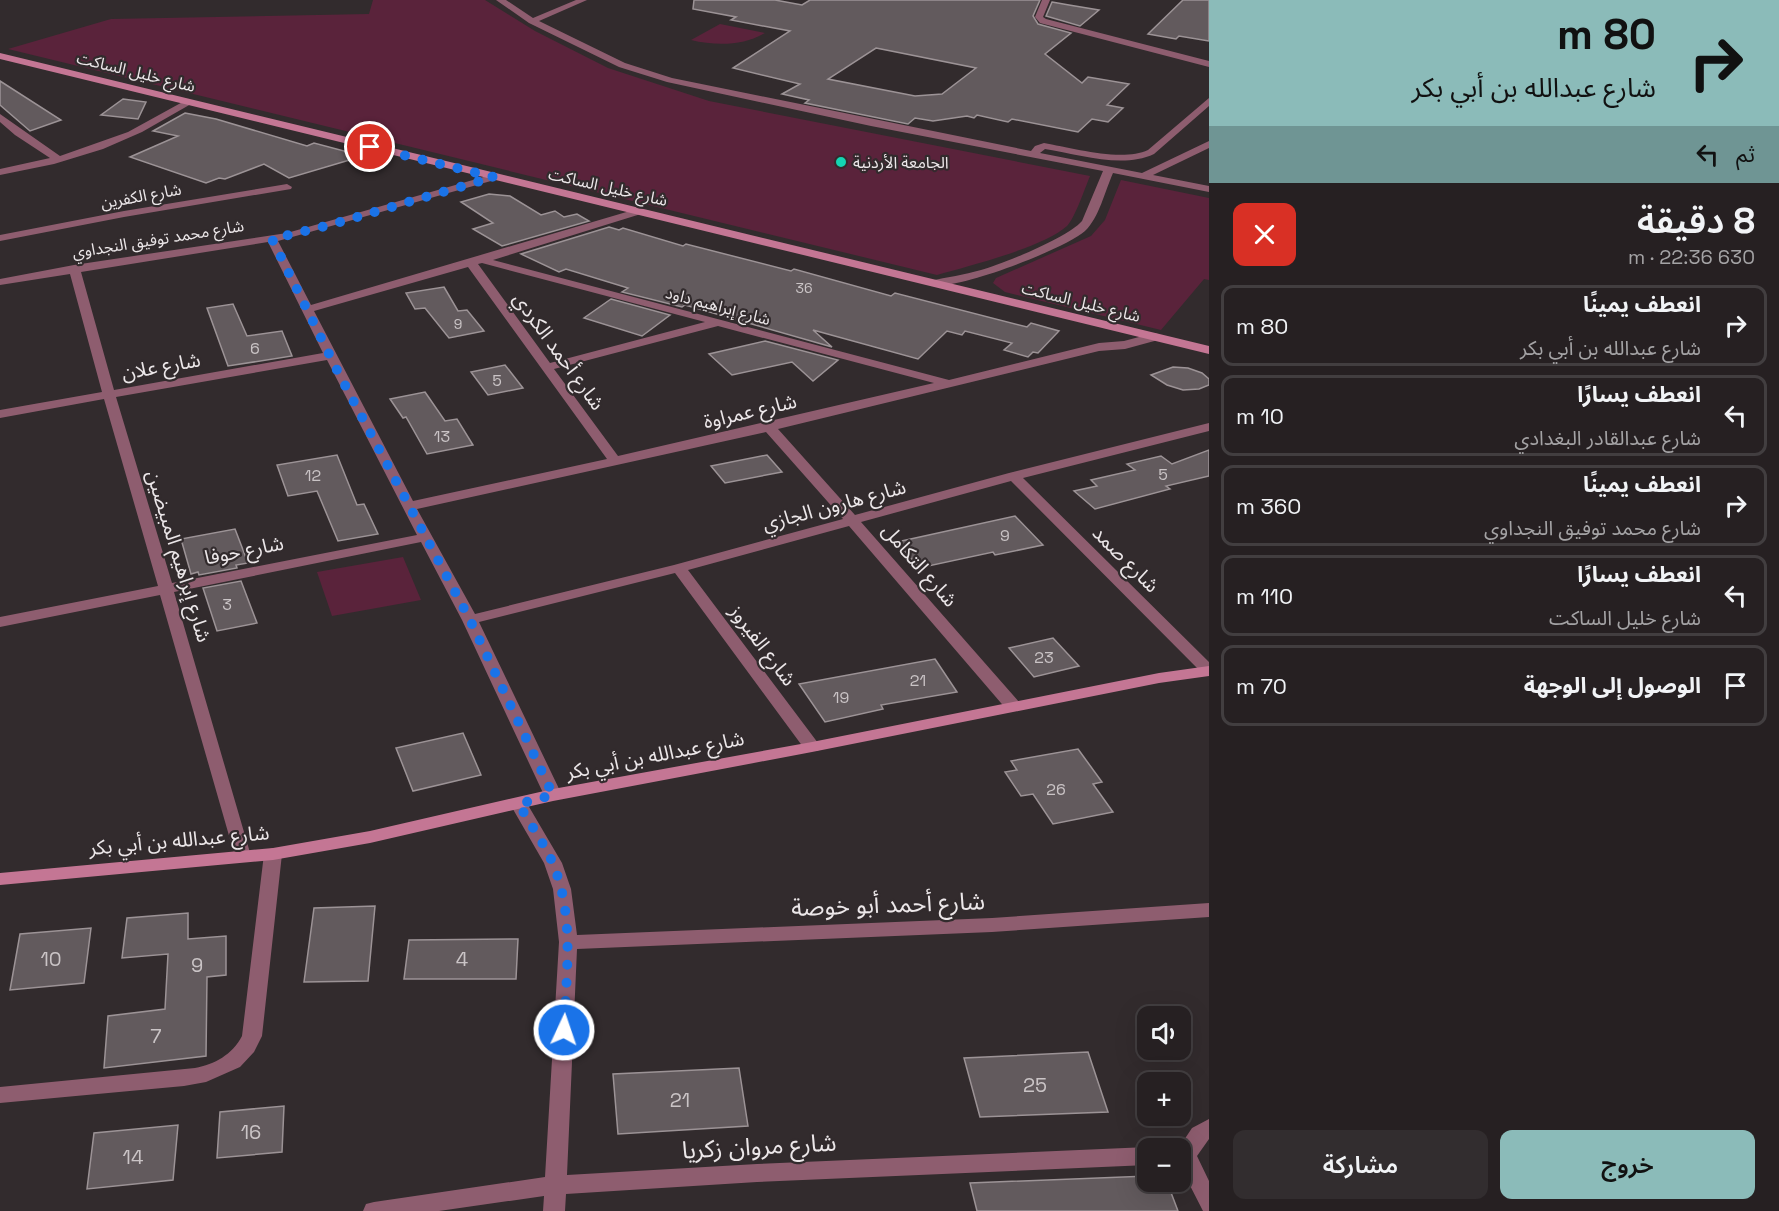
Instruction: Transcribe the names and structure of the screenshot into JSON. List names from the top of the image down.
{
  "streets": {
    "street": [
      "شارع خليل الساكت",
      "شارع الكفرين",
      "شارع محمد توفيق النجداوي",
      "شارع إبراهيم داود",
      "شارع أحمد الكردي",
      "شارع علان",
      "شارع عمراوة",
      "شارع هارون الجازي",
      "شارع حوفا",
      "شارع إبراهيم المبيضين",
      "شارع صمد",
      "شارع التكامل",
      "شارع الفيروز",
      "شارع عبدالله بن أبي بكر",
      "شارع أحمد أبو خوصة",
      "شارع مروان زكريا"
    ]
  },
  "crossings": [
    ["شارع خليل الساكت", "شارع محمد توفيق النجداوي"],
    ["شارع خليل الساكت", "شارع عمراوة"],
    ["شارع محمد توفيق النجداوي", "شارع إبراهيم المبيضين"],
    ["شارع إبراهيم داود", "شارع أحمد الكردي"],
    ["شارع إبراهيم داود", "شارع عمراوة"],
    ["شارع أحمد الكردي", "شارع عمراوة"],
    ["شارع علان", "شارع إبراهيم المبيضين"],
    ["شارع عمراوة", "شارع التكامل"],
    ["شارع هارون الجازي", "شارع صمد"],
    ["شارع هارون الجازي", "شارع التكامل"],
    ["شارع هارون الجازي", "شارع الفيروز"],
    ["شارع حوفا", "شارع إبراهيم المبيضين"],
    ["شارع إبراهيم المبيضين", "شارع عبدالله بن أبي بكر"],
    ["شارع صمد", "شارع عبدالله بن أبي بكر"],
    ["شارع التكامل", "شارع عبدالله بن أبي بكر"],
    ["شارع الفيروز", "شارع عبدالله بن أبي بكر"]
  ],
  "places": ["الجامعة الأردنية"],
  "house_numbers": [
    "36",
    "9",
    "6",
    "5",
    "13",
    "5",
    "12",
    "9",
    "3",
    "23",
    "21",
    "19",
    "26",
    "10",
    "4",
    "9",
    "7",
    "25",
    "21",
    "16",
    "14"
  ],
  "page": {
    "turn": ["80 m", "شارع عبدالله بن أبي بكر"],
    "then": "ثم",
    "heading": ["8 دقيقة", "630 m · 22:36"],
    "list": [
      {
        "name": "انعطف يمينًا",
        "note": "شارع عبدالله بن أبي بكر",
        "value": "80 m"
      },
      {
        "name": "انعطف يسارًا",
        "note": "شارع عبدالقادر البغدادي",
        "value": "10 m"
      },
      {
        "name": "انعطف يمينًا",
        "note": "شارع محمد توفيق النجداوي",
        "value": "360 m"
      },
      {
        "name": "انعطف يسارًا",
        "note": "شارع خليل الساكت",
        "value": "110 m"
      },
      {
        "name": "الوصول إلى الوجهة",
        "value": "70 m"
      }
    ],
    "map_buttons": ["+", "−"],
    "buttons": ["خروج", "مشاركة"]
  }
}
